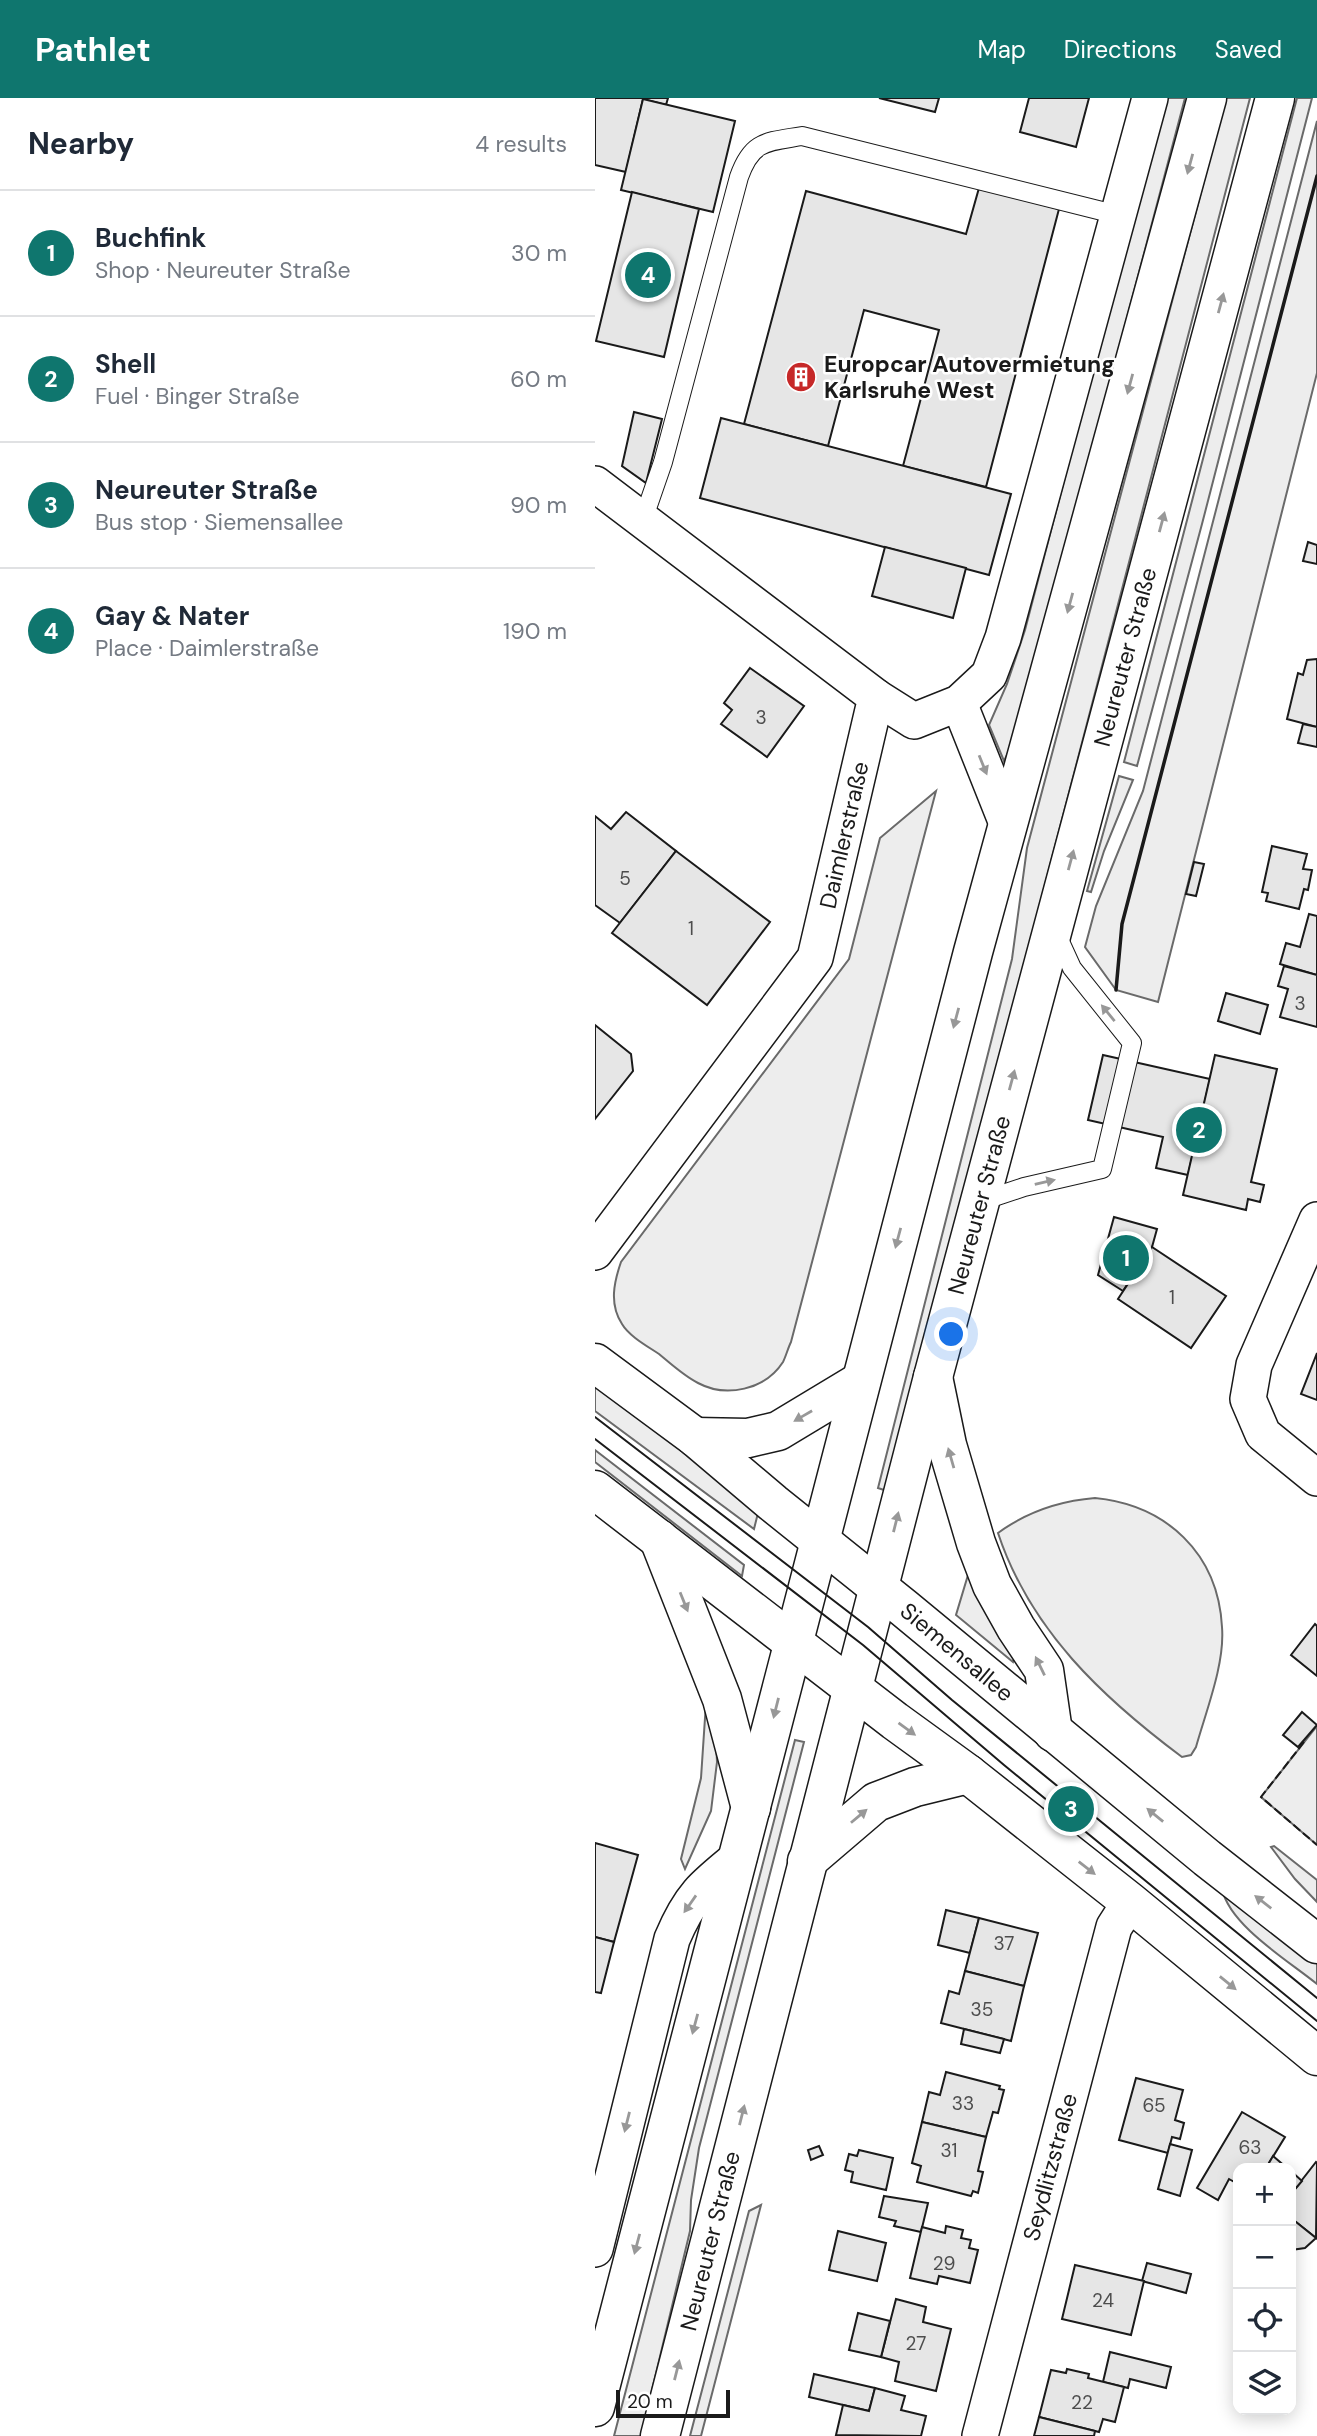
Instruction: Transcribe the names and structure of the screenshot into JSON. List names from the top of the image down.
{
  "streets": {
    "main road": ["Neureuter Straße", "Siemensallee"],
    "street": ["Daimlerstraße", "Seydlitzstraße"]
  },
  "crossings": [
    ["Neureuter Straße", "Siemensallee"]
  ],
  "places": {
    "building": ["Europcar Autovermietung Karlsruhe West"]
  },
  "house_numbers": [
    "3",
    "5",
    "1",
    "3",
    "1",
    "37",
    "35",
    "33",
    "65",
    "63",
    "31",
    "29",
    "24",
    "27",
    "22"
  ],
  "scale_bar": "20 m",
  "page": {
    "header": "Pathlet",
    "nav": ["Map", "Directions", "Saved"],
    "heading": ["Nearby", "4 results"],
    "list": [
      {
        "mark": "1",
        "name": "Buchfink",
        "note": "Shop · Neureuter Straße",
        "value": "30 m"
      },
      {
        "mark": "2",
        "name": "Shell",
        "note": "Fuel · Binger Straße",
        "value": "60 m"
      },
      {
        "mark": "3",
        "name": "Neureuter Straße",
        "note": "Bus stop · Siemensallee",
        "value": "90 m"
      },
      {
        "mark": "4",
        "name": "Gay & Nater",
        "note": "Place · Daimlerstraße",
        "value": "190 m"
      }
    ],
    "pins": [
      "4",
      "2",
      "1",
      "3"
    ],
    "map_buttons": ["+", "−"],
    "scale": "20 m"
  }
}
